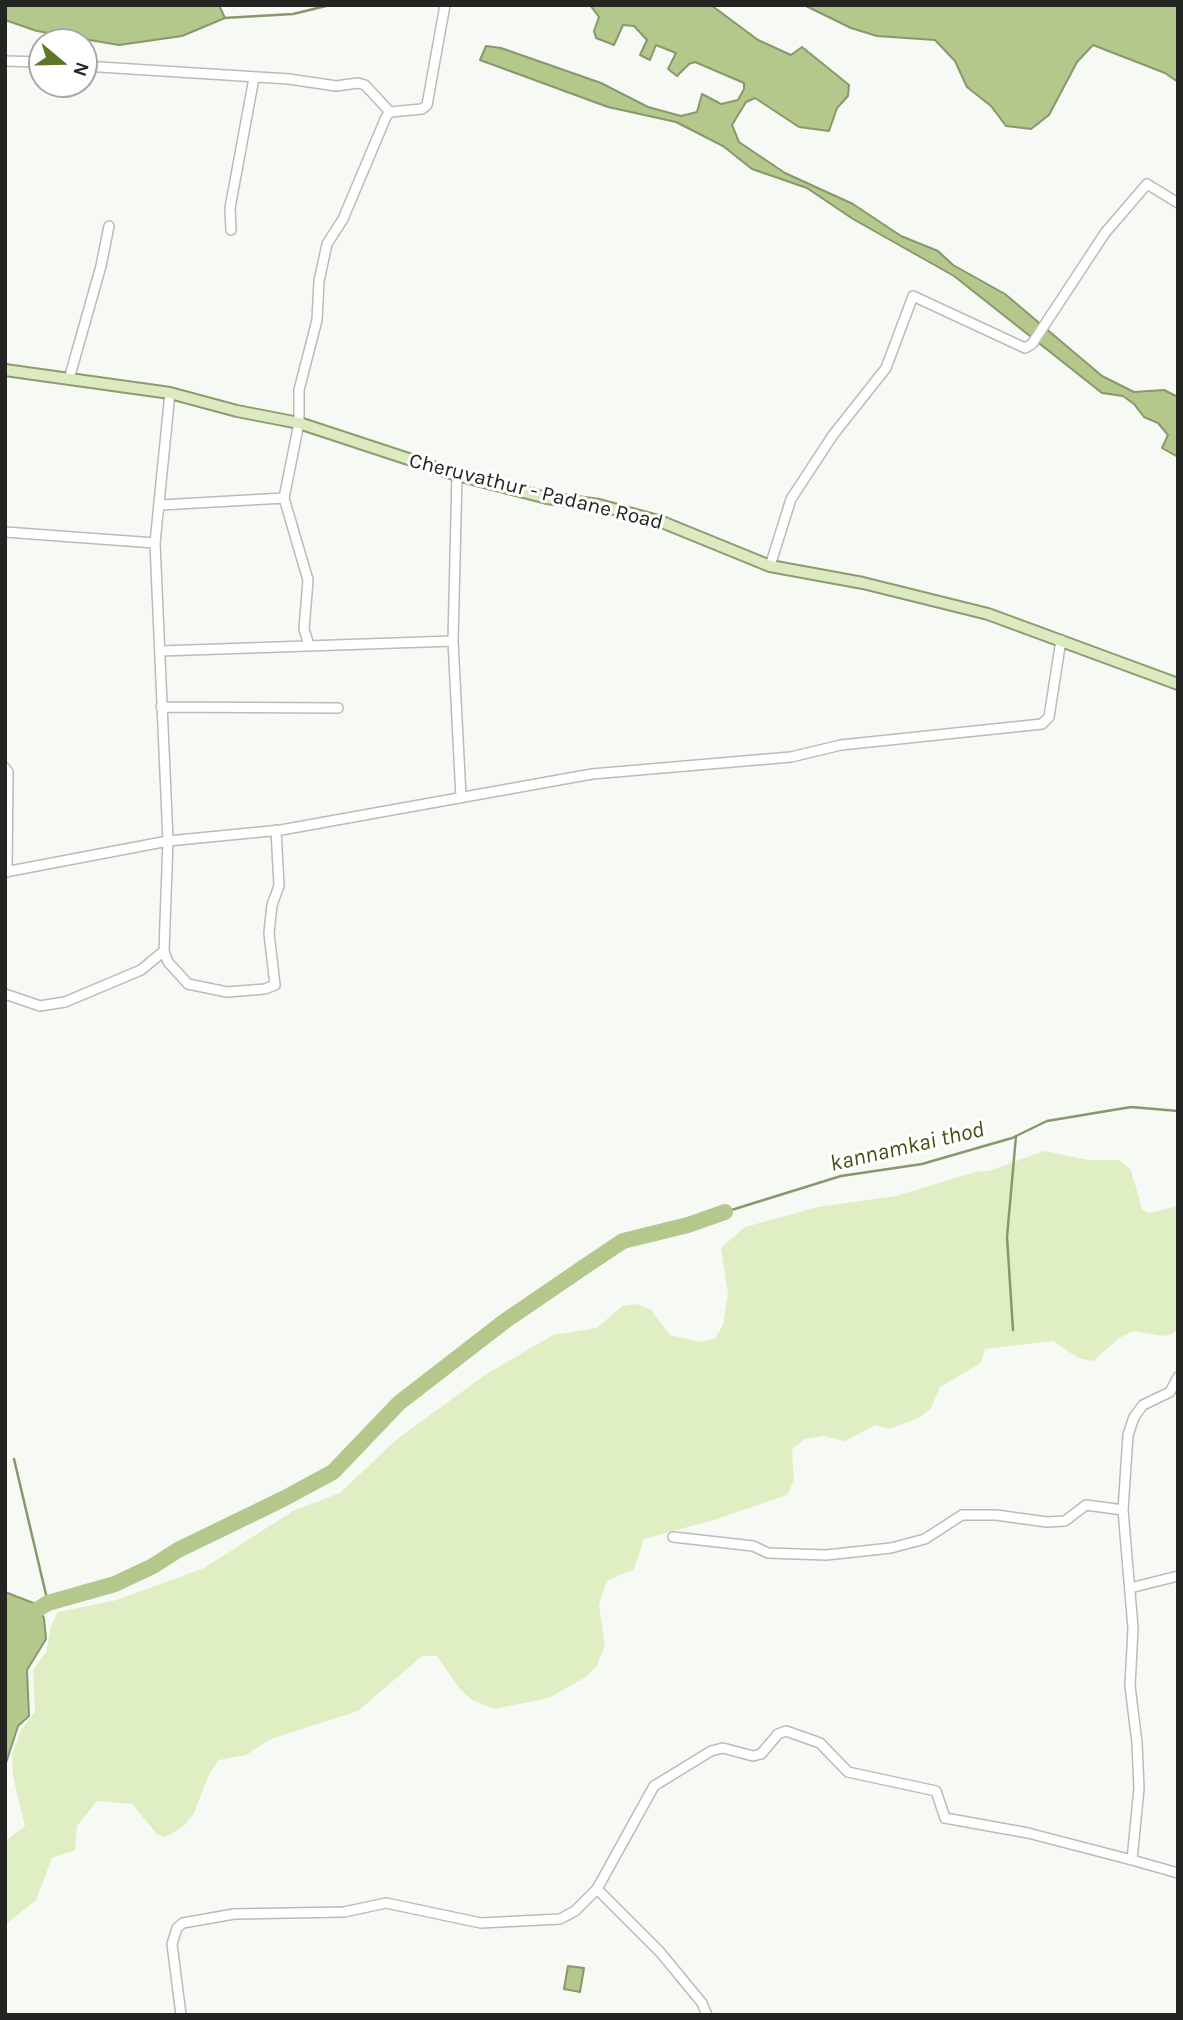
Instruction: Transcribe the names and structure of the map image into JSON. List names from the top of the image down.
{
  "streets": {
    "main road": ["Cheruvathur - Padane Road"]
  },
  "water": ["kannamkai thod"],
  "north": "right"
}
